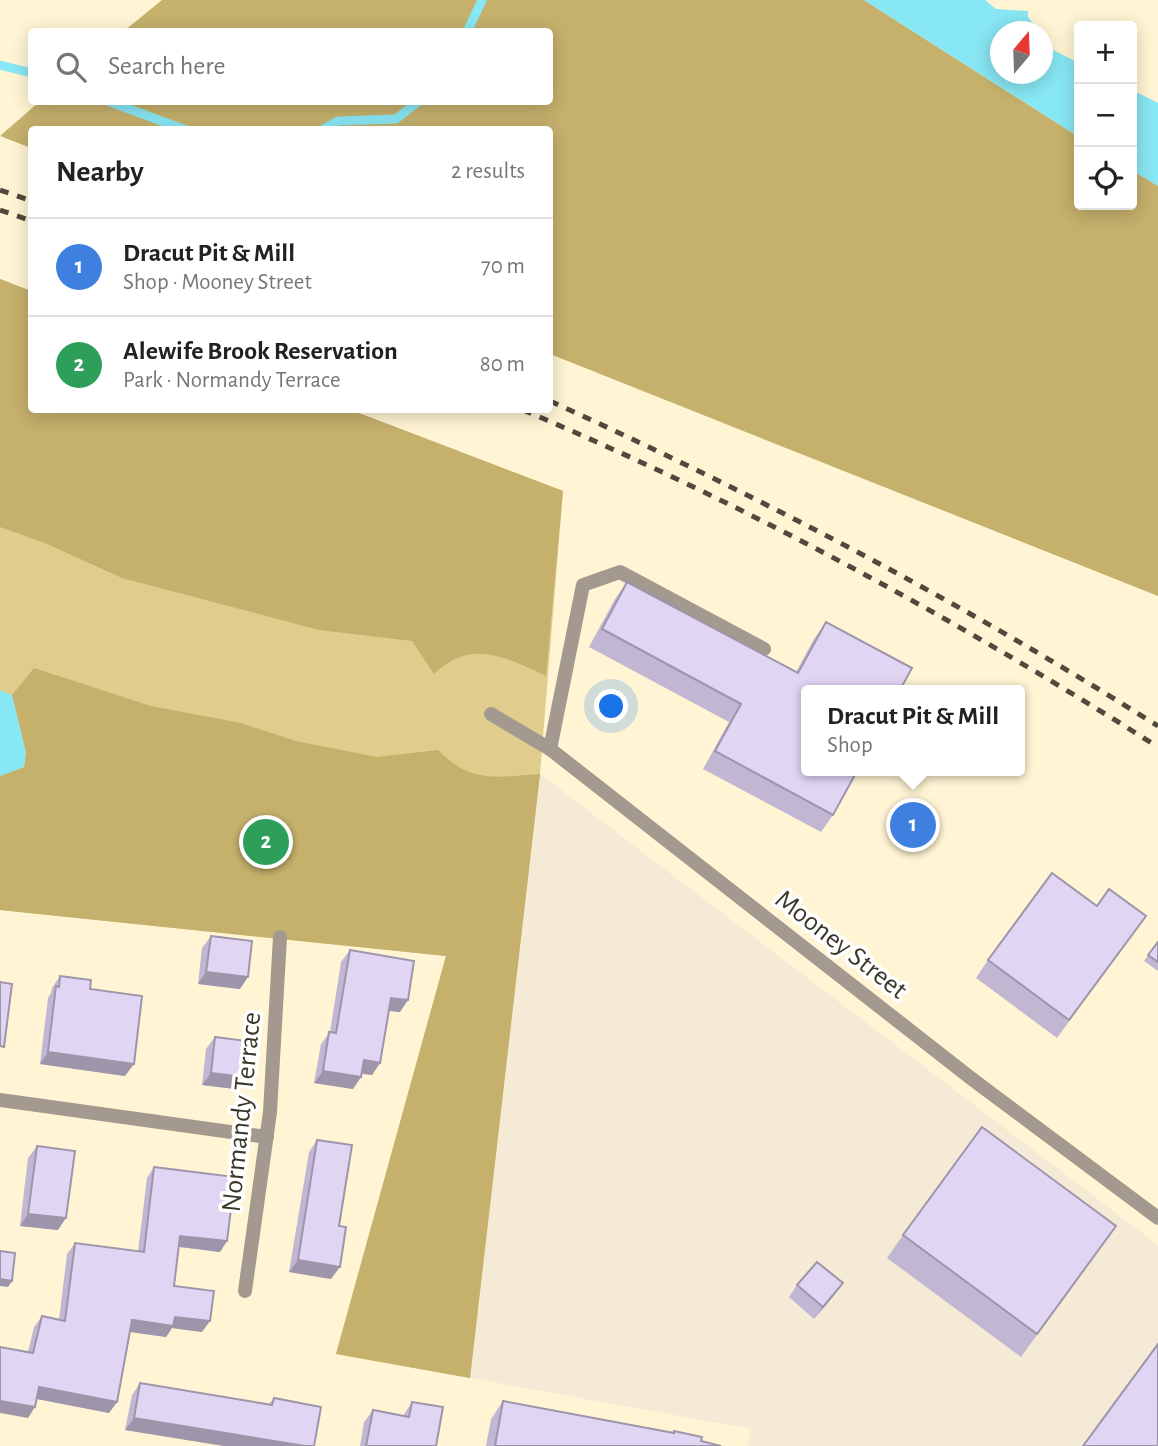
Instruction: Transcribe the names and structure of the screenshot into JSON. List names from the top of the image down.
{
  "streets": {
    "street": ["Mooney Street", "Normandy Terrace"]
  },
  "north": "top",
  "page": {
    "map_buttons": ["+", "−"],
    "search": "Search here",
    "heading": ["Nearby", "2 results"],
    "list": [
      {
        "mark": "1",
        "name": "Dracut Pit & Mill",
        "note": "Shop · Mooney Street",
        "value": "70 m"
      },
      {
        "mark": "2",
        "name": "Alewife Brook Reservation",
        "note": "Park · Normandy Terrace",
        "value": "80 m"
      }
    ],
    "popup": ["Dracut Pit & Mill", "Shop"],
    "pins": ["1", "2"]
  }
}
